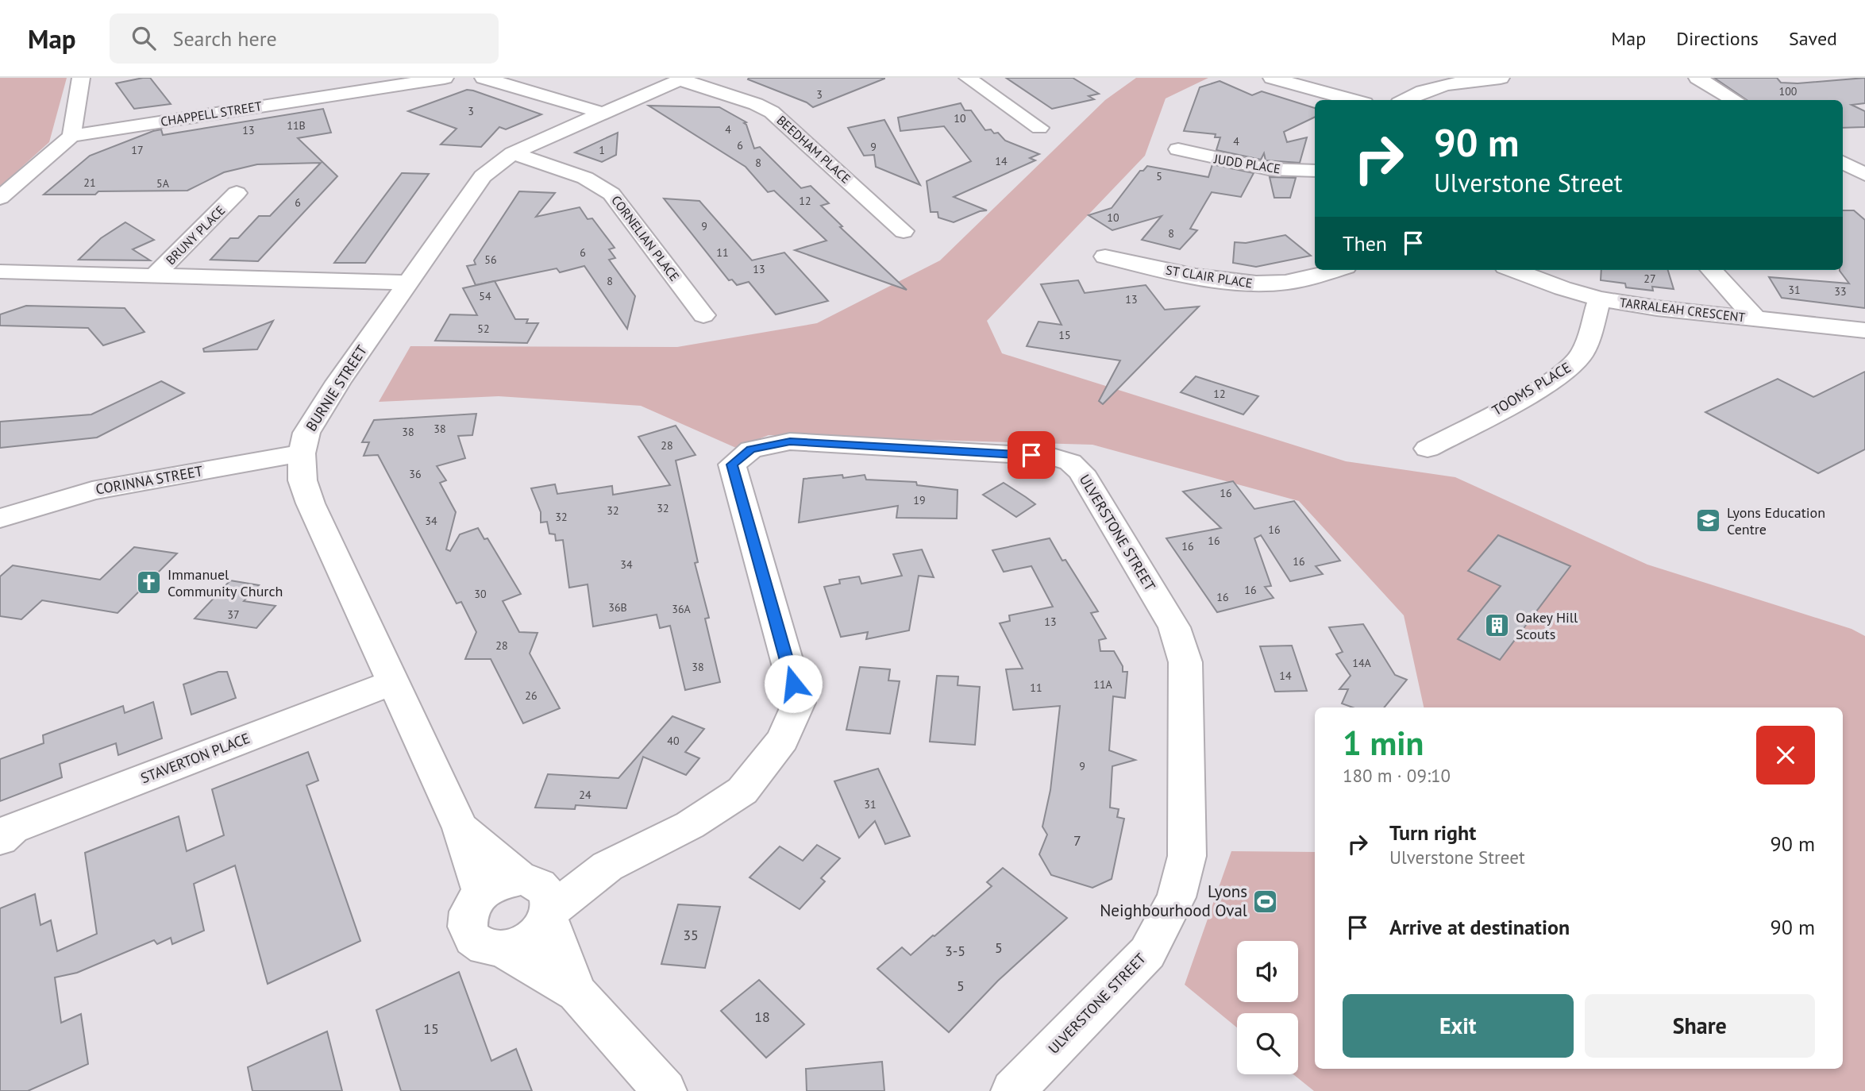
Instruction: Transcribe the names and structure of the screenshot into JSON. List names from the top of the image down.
{
  "streets": {
    "street": [
      "CHAPPELL STREET",
      "BEEDHAM PLACE",
      "JUDD PLACE",
      "BRUNY PLACE",
      "CORNELIAN PLACE",
      "ST CLAIR PLACE",
      "TARRALEAH CRESCENT",
      "BURNIE STREET",
      "TOOMS PLACE",
      "CORINNA STREET",
      "ULVERSTONE STREET",
      "STAVERTON PLACE"
    ]
  },
  "crossings": [
    ["BEEDHAM PLACE", "BURNIE STREET"],
    ["CORNELIAN PLACE", "BURNIE STREET"],
    ["TARRALEAH CRESCENT", "TOOMS PLACE"],
    ["BURNIE STREET", "CORINNA STREET"],
    ["BURNIE STREET", "ULVERSTONE STREET"],
    ["BURNIE STREET", "STAVERTON PLACE"]
  ],
  "places": {
    "school or university": ["Lyons Education Centre"],
    "church": ["Immanuel Community Church"],
    "building": ["Oakey Hill Scouts"],
    "sports": ["Lyons Neighbourhood Oval"]
  },
  "house_numbers": [
    "100",
    "3",
    "3",
    "10",
    "11B",
    "4",
    "13",
    "4",
    "6",
    "9",
    "17",
    "1",
    "14",
    "8",
    "5",
    "21",
    "5A",
    "12",
    "6",
    "10",
    "9",
    "8",
    "6",
    "11",
    "56",
    "13",
    "27",
    "8",
    "31",
    "33",
    "54",
    "13",
    "52",
    "15",
    "12",
    "38",
    "38",
    "28",
    "36",
    "16",
    "19",
    "32",
    "32",
    "32",
    "34",
    "16",
    "16",
    "16",
    "16",
    "34",
    "16",
    "30",
    "16",
    "36B",
    "36A",
    "37",
    "13",
    "28",
    "14A",
    "38",
    "14",
    "11A",
    "11",
    "26",
    "40",
    "9",
    "24",
    "31",
    "7",
    "35",
    "5",
    "3-5",
    "5",
    "18",
    "15"
  ],
  "page": {
    "header": "Map",
    "search": "Search here",
    "nav": ["Map", "Directions", "Saved"],
    "turn": ["90 m", "Ulverstone Street"],
    "then": "Then",
    "heading": ["1 min", "180 m · 09:10"],
    "list": [
      {
        "name": "Turn right",
        "note": "Ulverstone Street",
        "value": "90 m"
      },
      {
        "name": "Arrive at destination",
        "value": "90 m"
      }
    ],
    "buttons": ["Exit", "Share"]
  }
}
